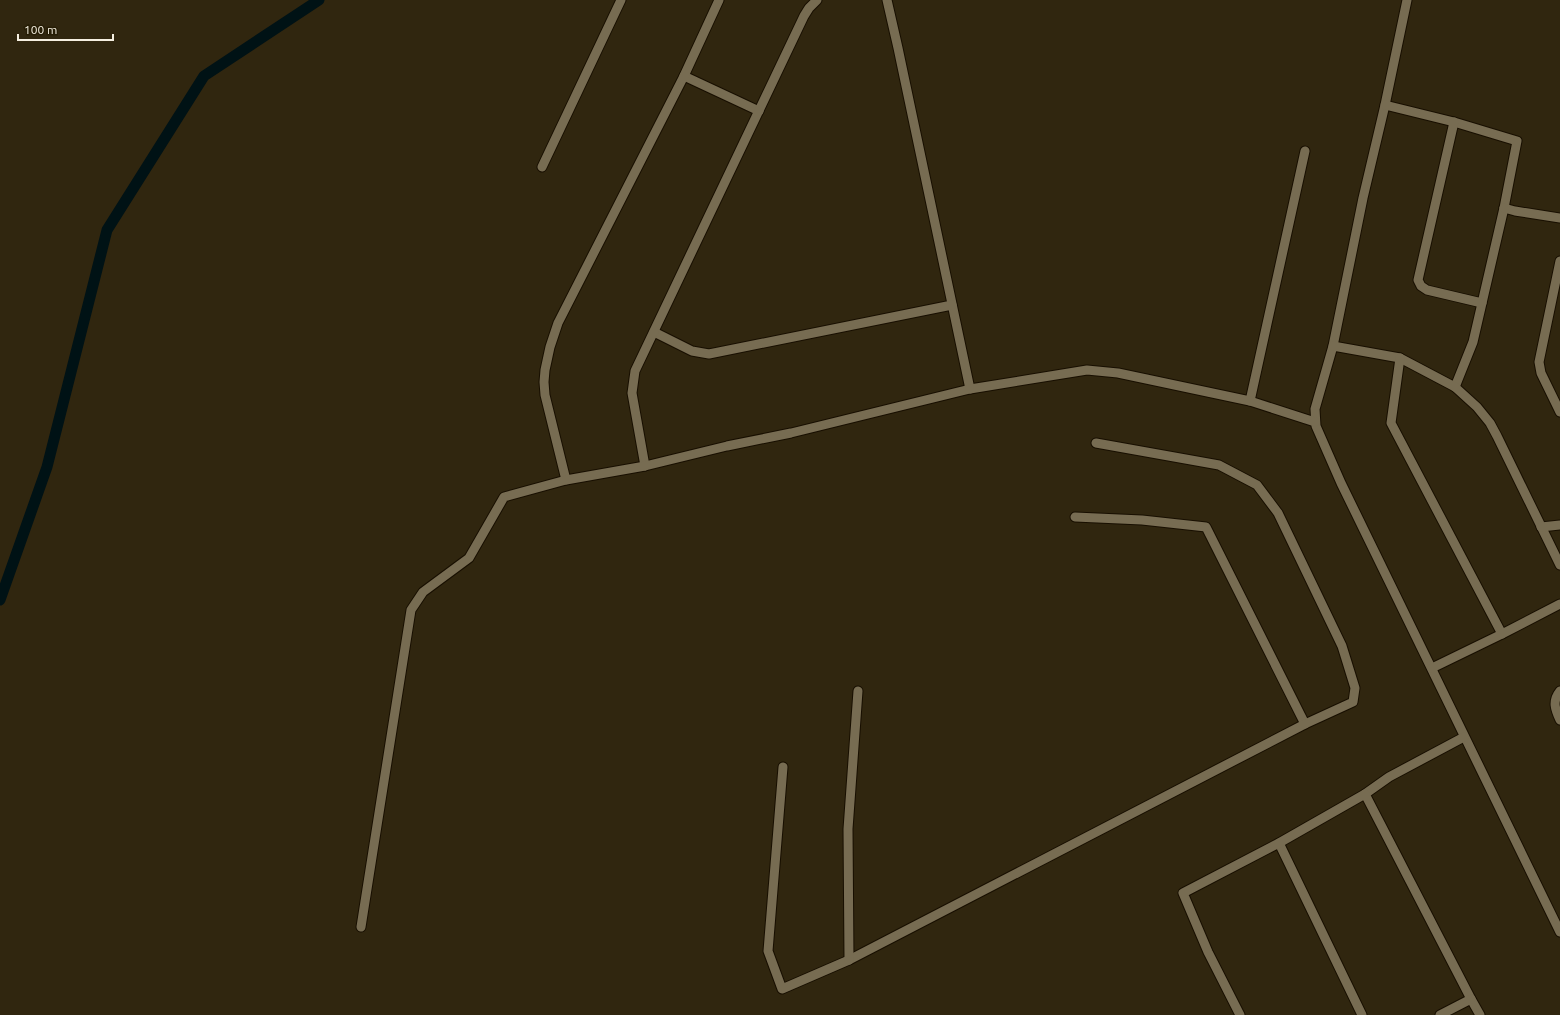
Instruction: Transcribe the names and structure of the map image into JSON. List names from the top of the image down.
{
  "scale_bar": "100 m"
}
